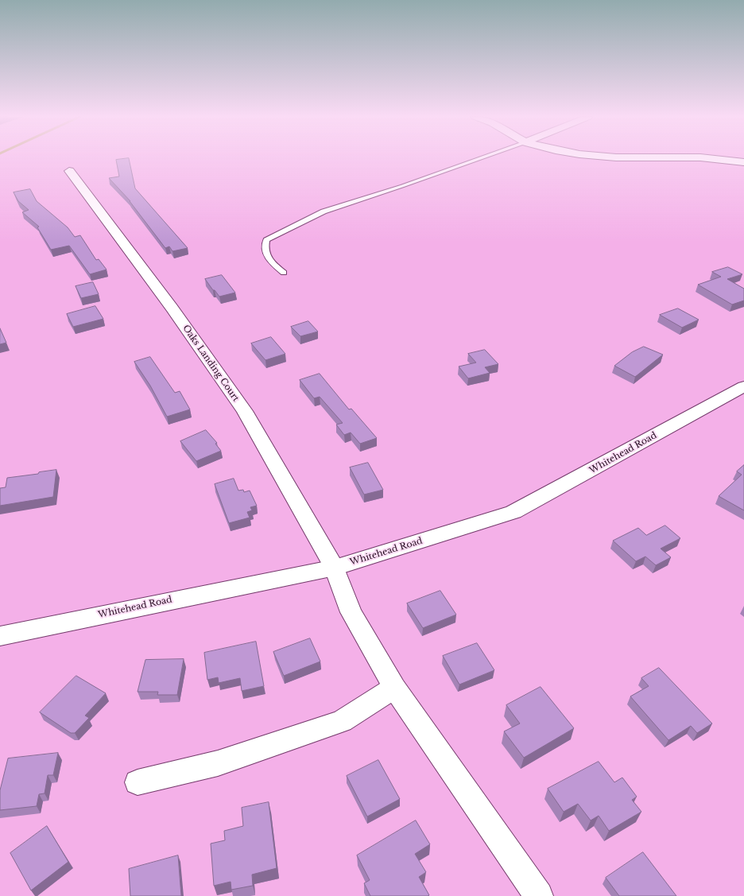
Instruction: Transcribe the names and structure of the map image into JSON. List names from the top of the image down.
{
  "streets": {
    "street": ["Oaks Landing Court", "Whitehead Road"]
  },
  "crossings": [
    ["Oaks Landing Court", "Whitehead Road"]
  ]
}
